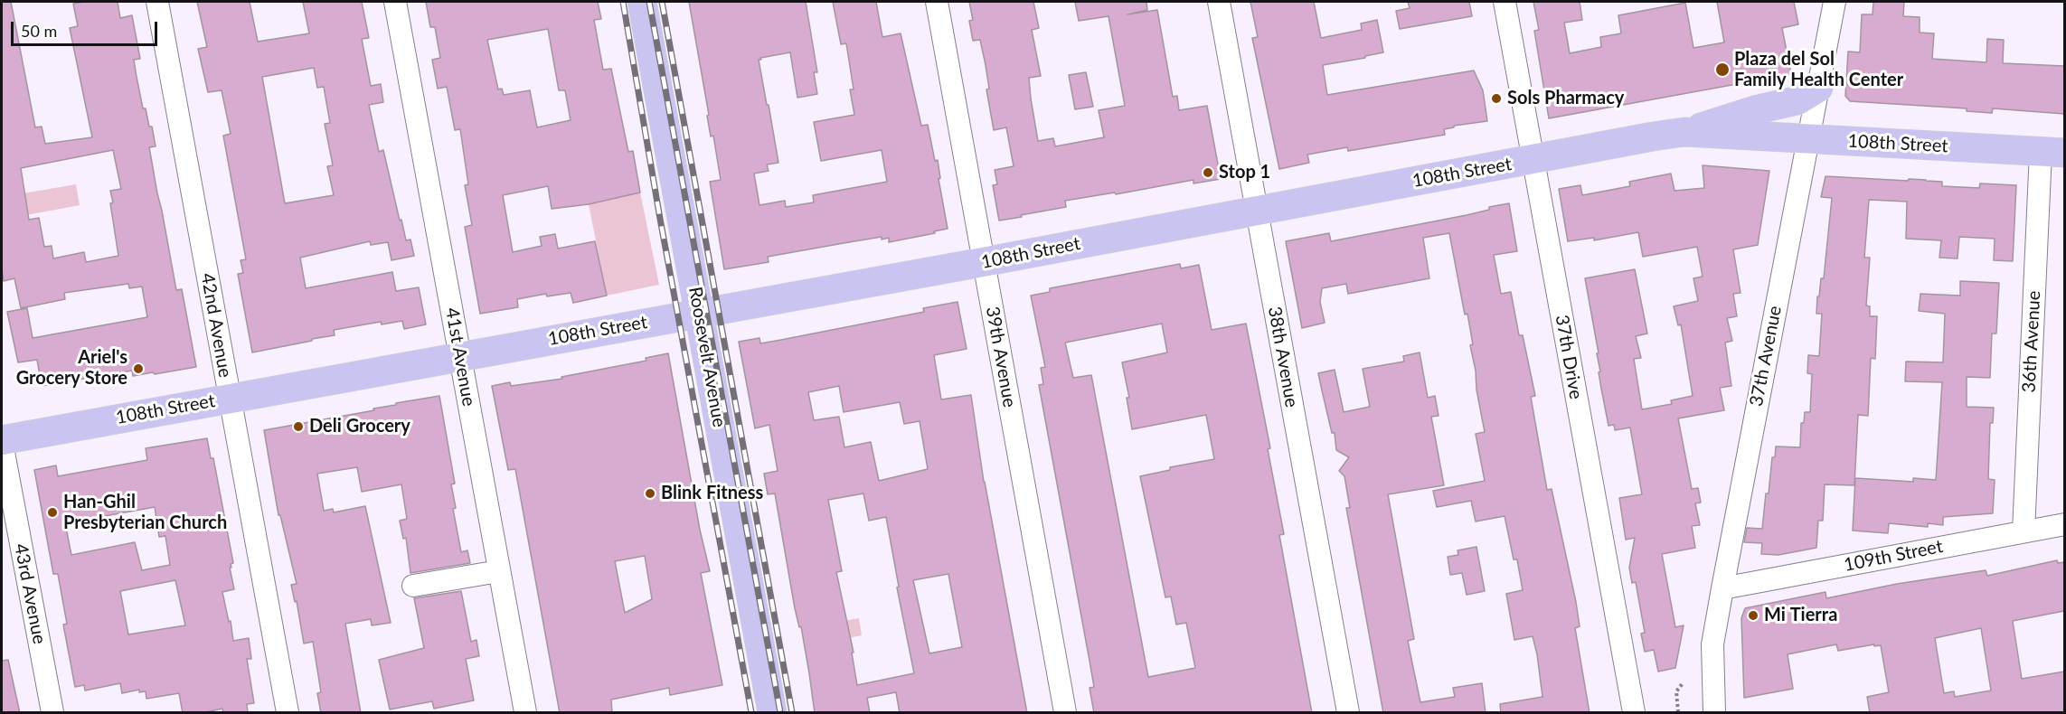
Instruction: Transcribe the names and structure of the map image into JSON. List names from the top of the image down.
{
  "streets": {
    "main road": ["108th Street", "Roosevelt Avenue"],
    "street": [
      "42nd Avenue",
      "36th Avenue",
      "37th Avenue",
      "41st Avenue",
      "39th Avenue",
      "38th Avenue",
      "37th Drive",
      "109th Street",
      "43rd Avenue"
    ]
  },
  "crossings": [
    ["108th Street", "42nd Avenue"],
    ["108th Street", "36th Avenue"],
    ["108th Street", "37th Avenue"],
    ["108th Street", "41st Avenue"],
    ["108th Street", "Roosevelt Avenue"],
    ["108th Street", "39th Avenue"],
    ["108th Street", "38th Avenue"],
    ["108th Street", "37th Drive"],
    ["108th Street", "43rd Avenue"],
    ["36th Avenue", "109th Street"],
    ["37th Avenue", "109th Street"]
  ],
  "places": [
    "Plaza del Sol Family Health Center",
    "Sols Pharmacy",
    "Stop 1",
    "Ariel's Grocery Store",
    "Deli Grocery",
    "Blink Fitness",
    "Han-Ghil Presbyterian Church",
    "Mi Tierra"
  ],
  "scale_bar": "50 m"
}
